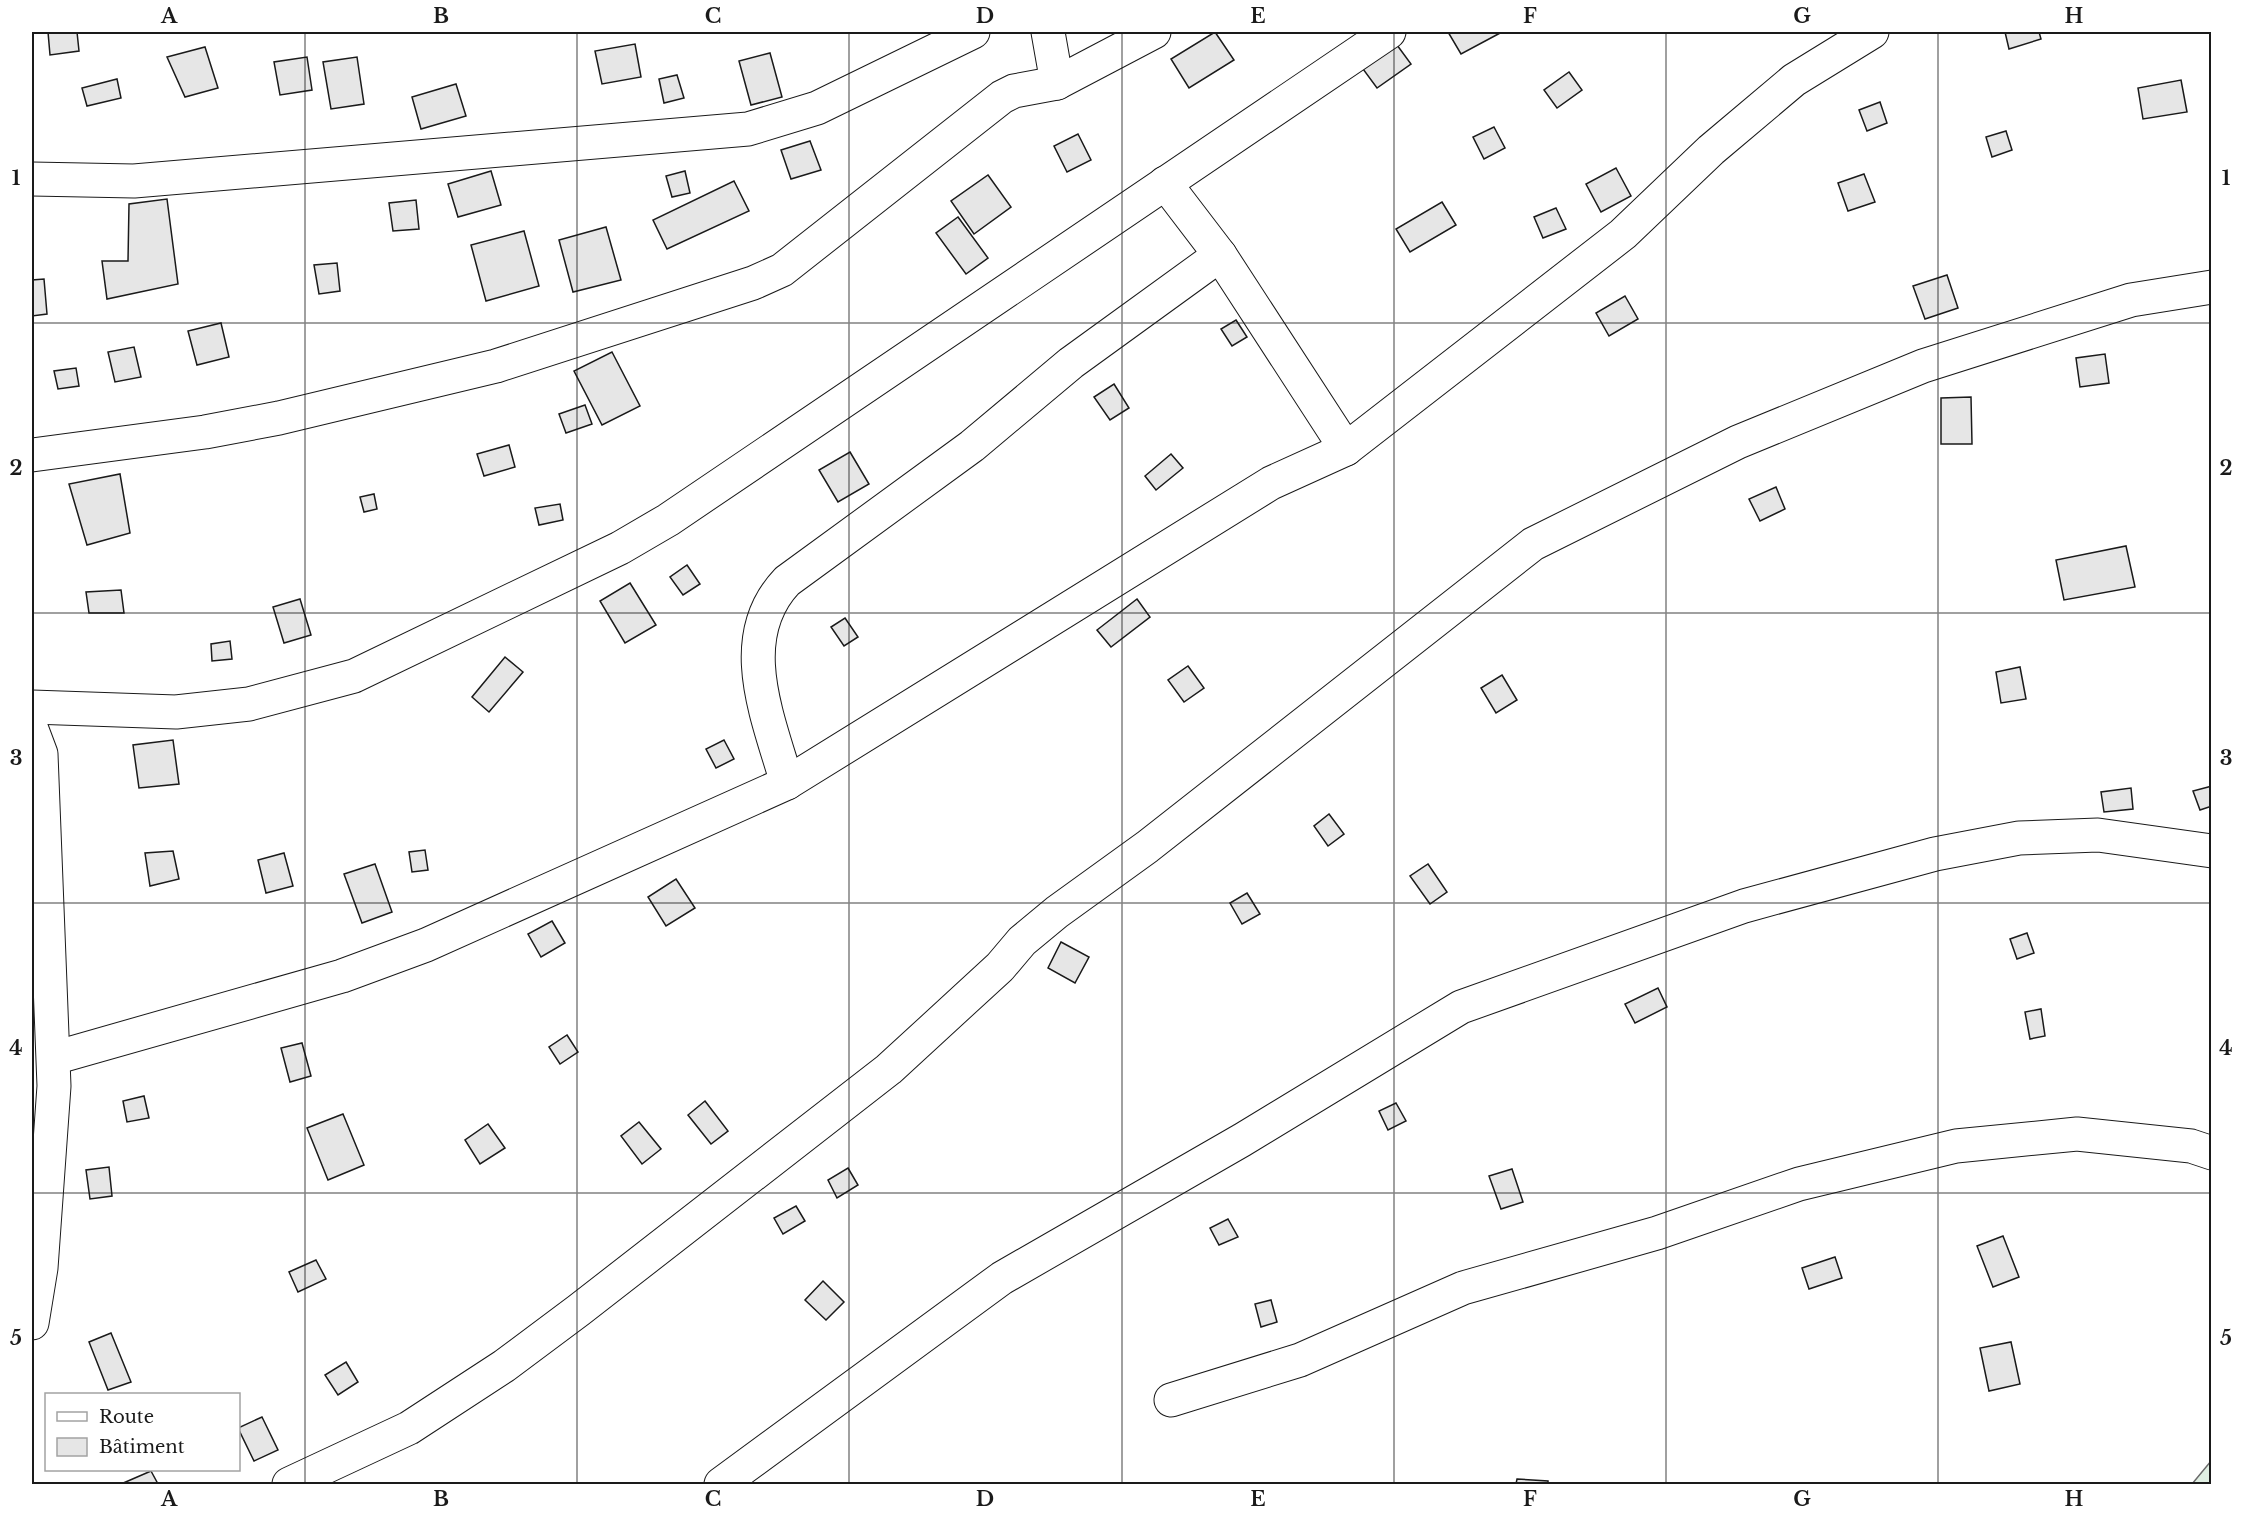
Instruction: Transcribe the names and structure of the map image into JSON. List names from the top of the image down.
{
  "legend": ["Route", "Bâtiment"],
  "grid": {
    "columns": [
      "A",
      "B",
      "C",
      "D",
      "E",
      "F",
      "G",
      "H"
    ],
    "rows": [
      "1",
      "2",
      "3",
      "4",
      "5"
    ]
  }
}
